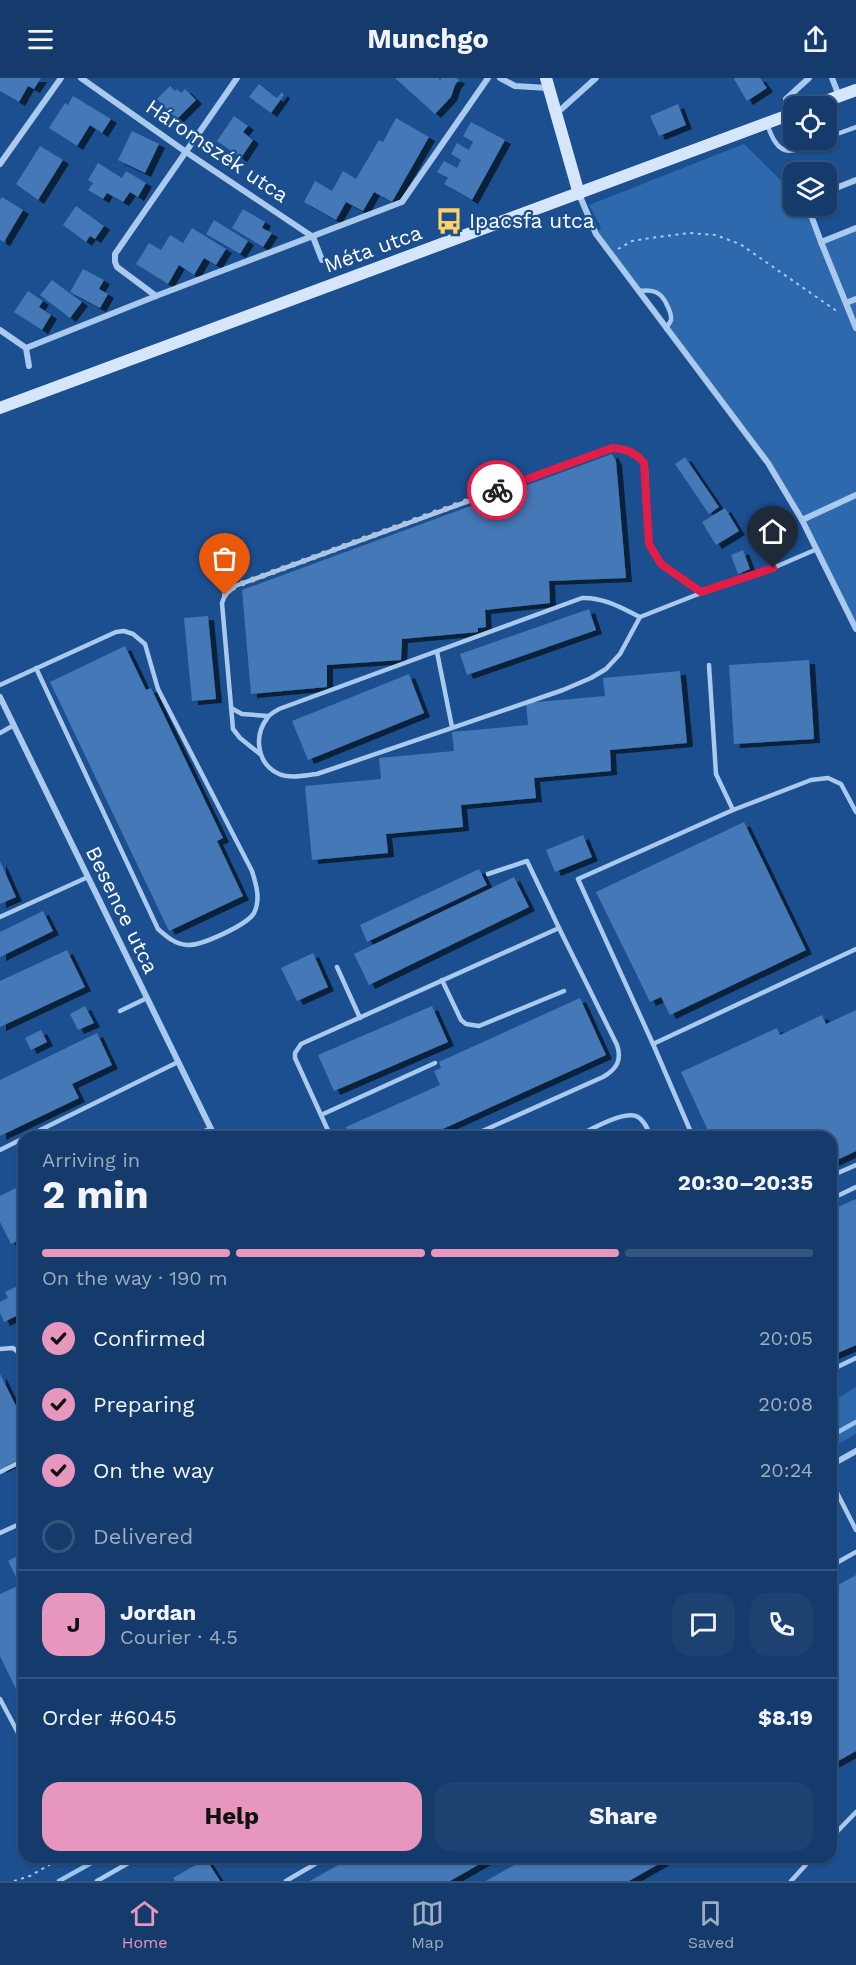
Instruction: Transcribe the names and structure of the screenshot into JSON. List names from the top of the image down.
{
  "streets": {
    "main road": ["Méta utca"],
    "street": ["Háromszék utca", "Besence utca"]
  },
  "crossings": [
    ["Háromszék utca", "Méta utca"]
  ],
  "places": {
    "bus stop": ["Ipacsfa utca"]
  },
  "page": {
    "header": "Munchgo",
    "heading": ["2 min", "Arriving in", "20:30–20:35"],
    "panel": [
      "Jordan",
      "Courier · 4.5",
      "Order #6045",
      "$8.19"
    ],
    "bar": "On the way · 190 m",
    "list": [
      ["Confirmed", "20:05"],
      ["Preparing", "20:08"],
      ["On the way", "20:24"],
      "Delivered"
    ],
    "round": "J",
    "buttons": ["Help", "Share"],
    "tabs": ["Home", "Map", "Saved"]
  }
}
